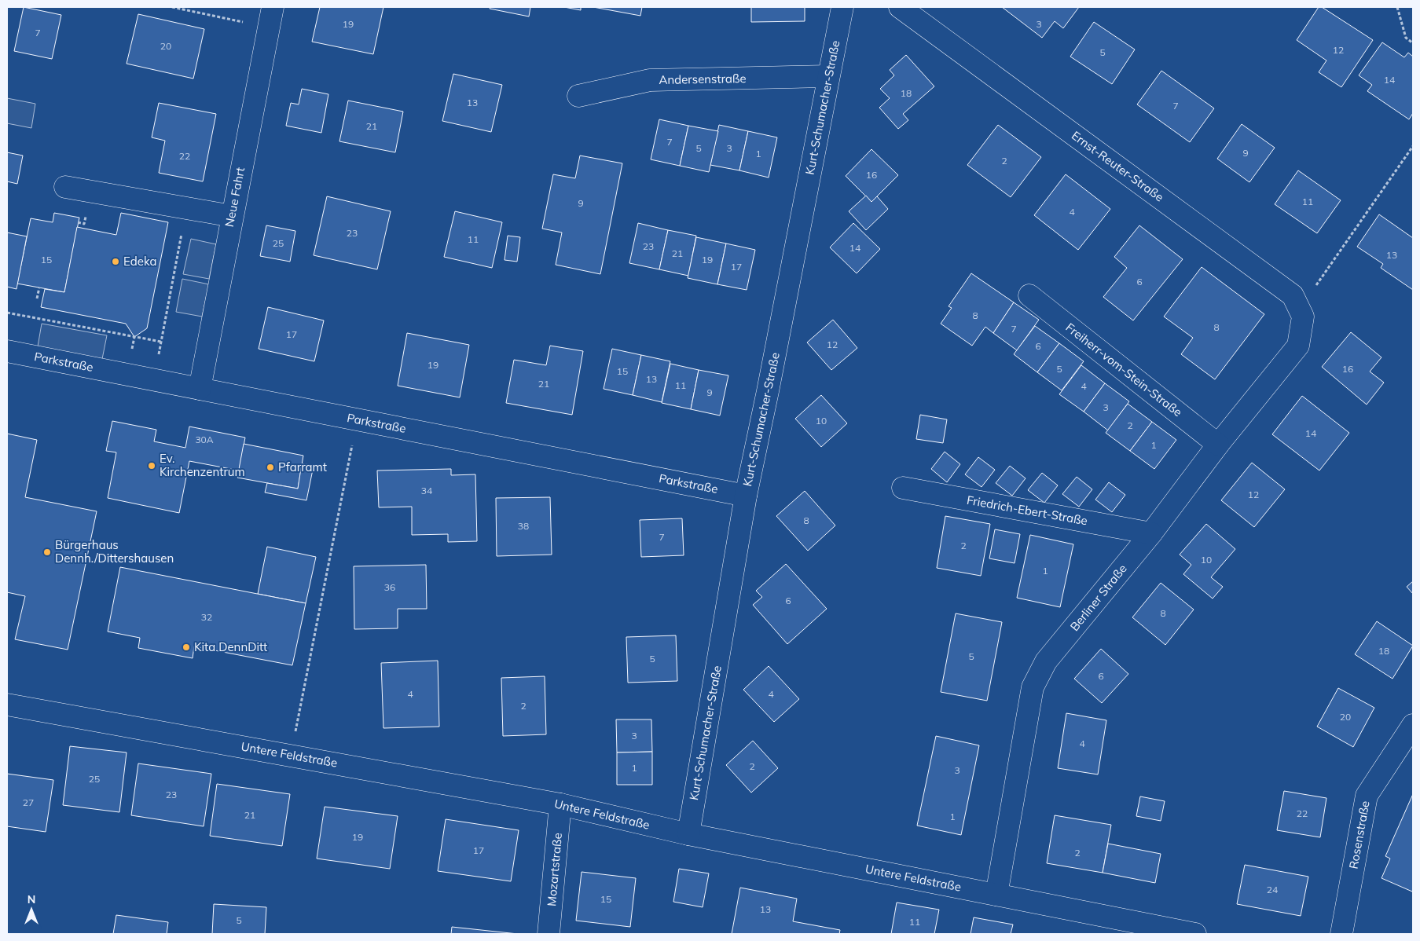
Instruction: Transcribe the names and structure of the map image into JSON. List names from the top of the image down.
{
  "streets": {
    "street": [
      "Andersenstraße",
      "Kurt-Schumacher-Straße",
      "Ernst-Reuter-Straße",
      "Neue Fahrt",
      "Parkstraße",
      "Freiherr-vom-Stein-Straße",
      "Friedrich-Ebert-Straße",
      "Berliner Straße",
      "Untere Feldstraße",
      "Rosenstraße",
      "Mozartstraße"
    ]
  },
  "crossings": [
    ["Andersenstraße", "Kurt-Schumacher-Straße"],
    ["Kurt-Schumacher-Straße", "Parkstraße"],
    ["Kurt-Schumacher-Straße", "Untere Feldstraße"],
    ["Ernst-Reuter-Straße", "Berliner Straße"],
    ["Neue Fahrt", "Parkstraße"],
    ["Freiherr-vom-Stein-Straße", "Berliner Straße"],
    ["Friedrich-Ebert-Straße", "Berliner Straße"],
    ["Berliner Straße", "Untere Feldstraße"],
    ["Untere Feldstraße", "Mozartstraße"]
  ],
  "places": [
    "Edeka",
    "Ev. Kirchenzentrum",
    "Pfarramt",
    "Bürgerhaus Dennh./Dittershausen",
    "Kita DennDitt"
  ],
  "house_numbers": [
    "19",
    "3",
    "7",
    "20",
    "12",
    "5",
    "14",
    "18",
    "13",
    "7",
    "21",
    "7",
    "5",
    "3",
    "9",
    "1",
    "22",
    "2",
    "16",
    "11",
    "9",
    "4",
    "23",
    "11",
    "25",
    "23",
    "14",
    "21",
    "13",
    "15",
    "19",
    "17",
    "6",
    "8",
    "8",
    "7",
    "17",
    "12",
    "6",
    "19",
    "5",
    "16",
    "15",
    "13",
    "21",
    "11",
    "4",
    "9",
    "3",
    "10",
    "2",
    "14",
    "30A",
    "1",
    "34",
    "12",
    "8",
    "38",
    "7",
    "2",
    "10",
    "1",
    "36",
    "6",
    "8",
    "32",
    "18",
    "5",
    "5",
    "6",
    "4",
    "4",
    "2",
    "20",
    "3",
    "4",
    "2",
    "1",
    "3",
    "25",
    "23",
    "27",
    "22",
    "21",
    "1",
    "19",
    "17",
    "2",
    "24",
    "15",
    "13",
    "5",
    "11"
  ],
  "north": "top"
}
